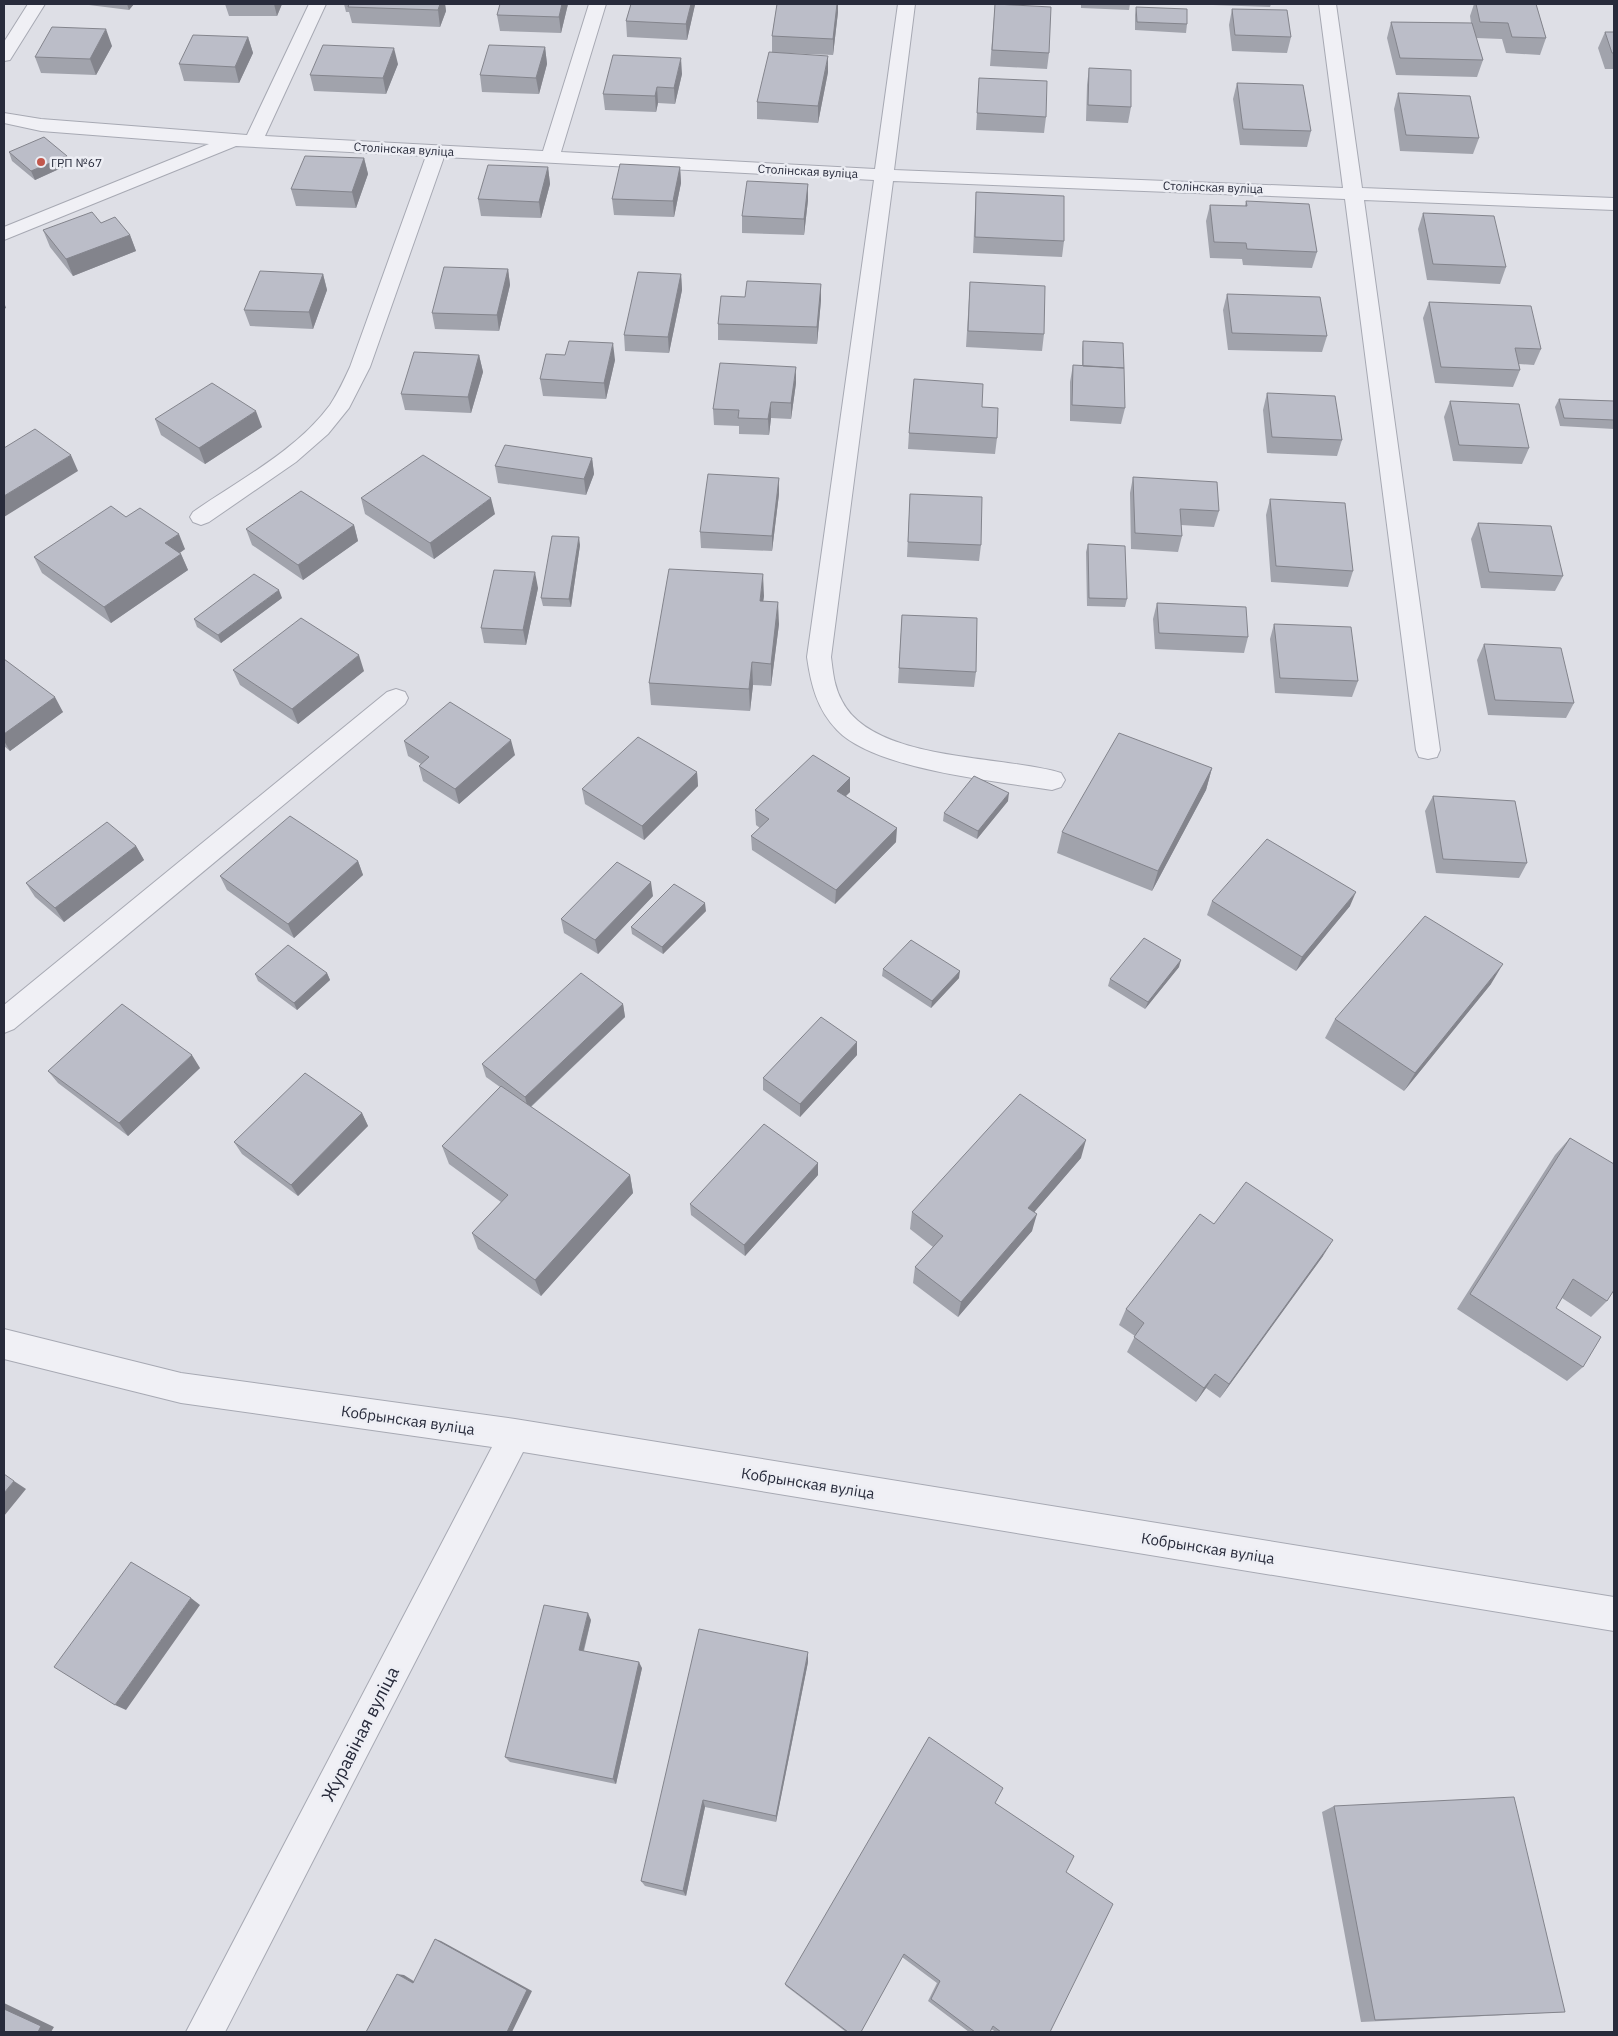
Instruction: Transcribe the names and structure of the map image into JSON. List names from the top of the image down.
{
  "streets": {
    "street": ["Столінская вуліца", "Кобрынская вуліца", "Журавіная вуліца"]
  },
  "crossings": [
    ["Кобрынская вуліца", "Журавіная вуліца"]
  ],
  "places": ["ГРП №67"]
}
